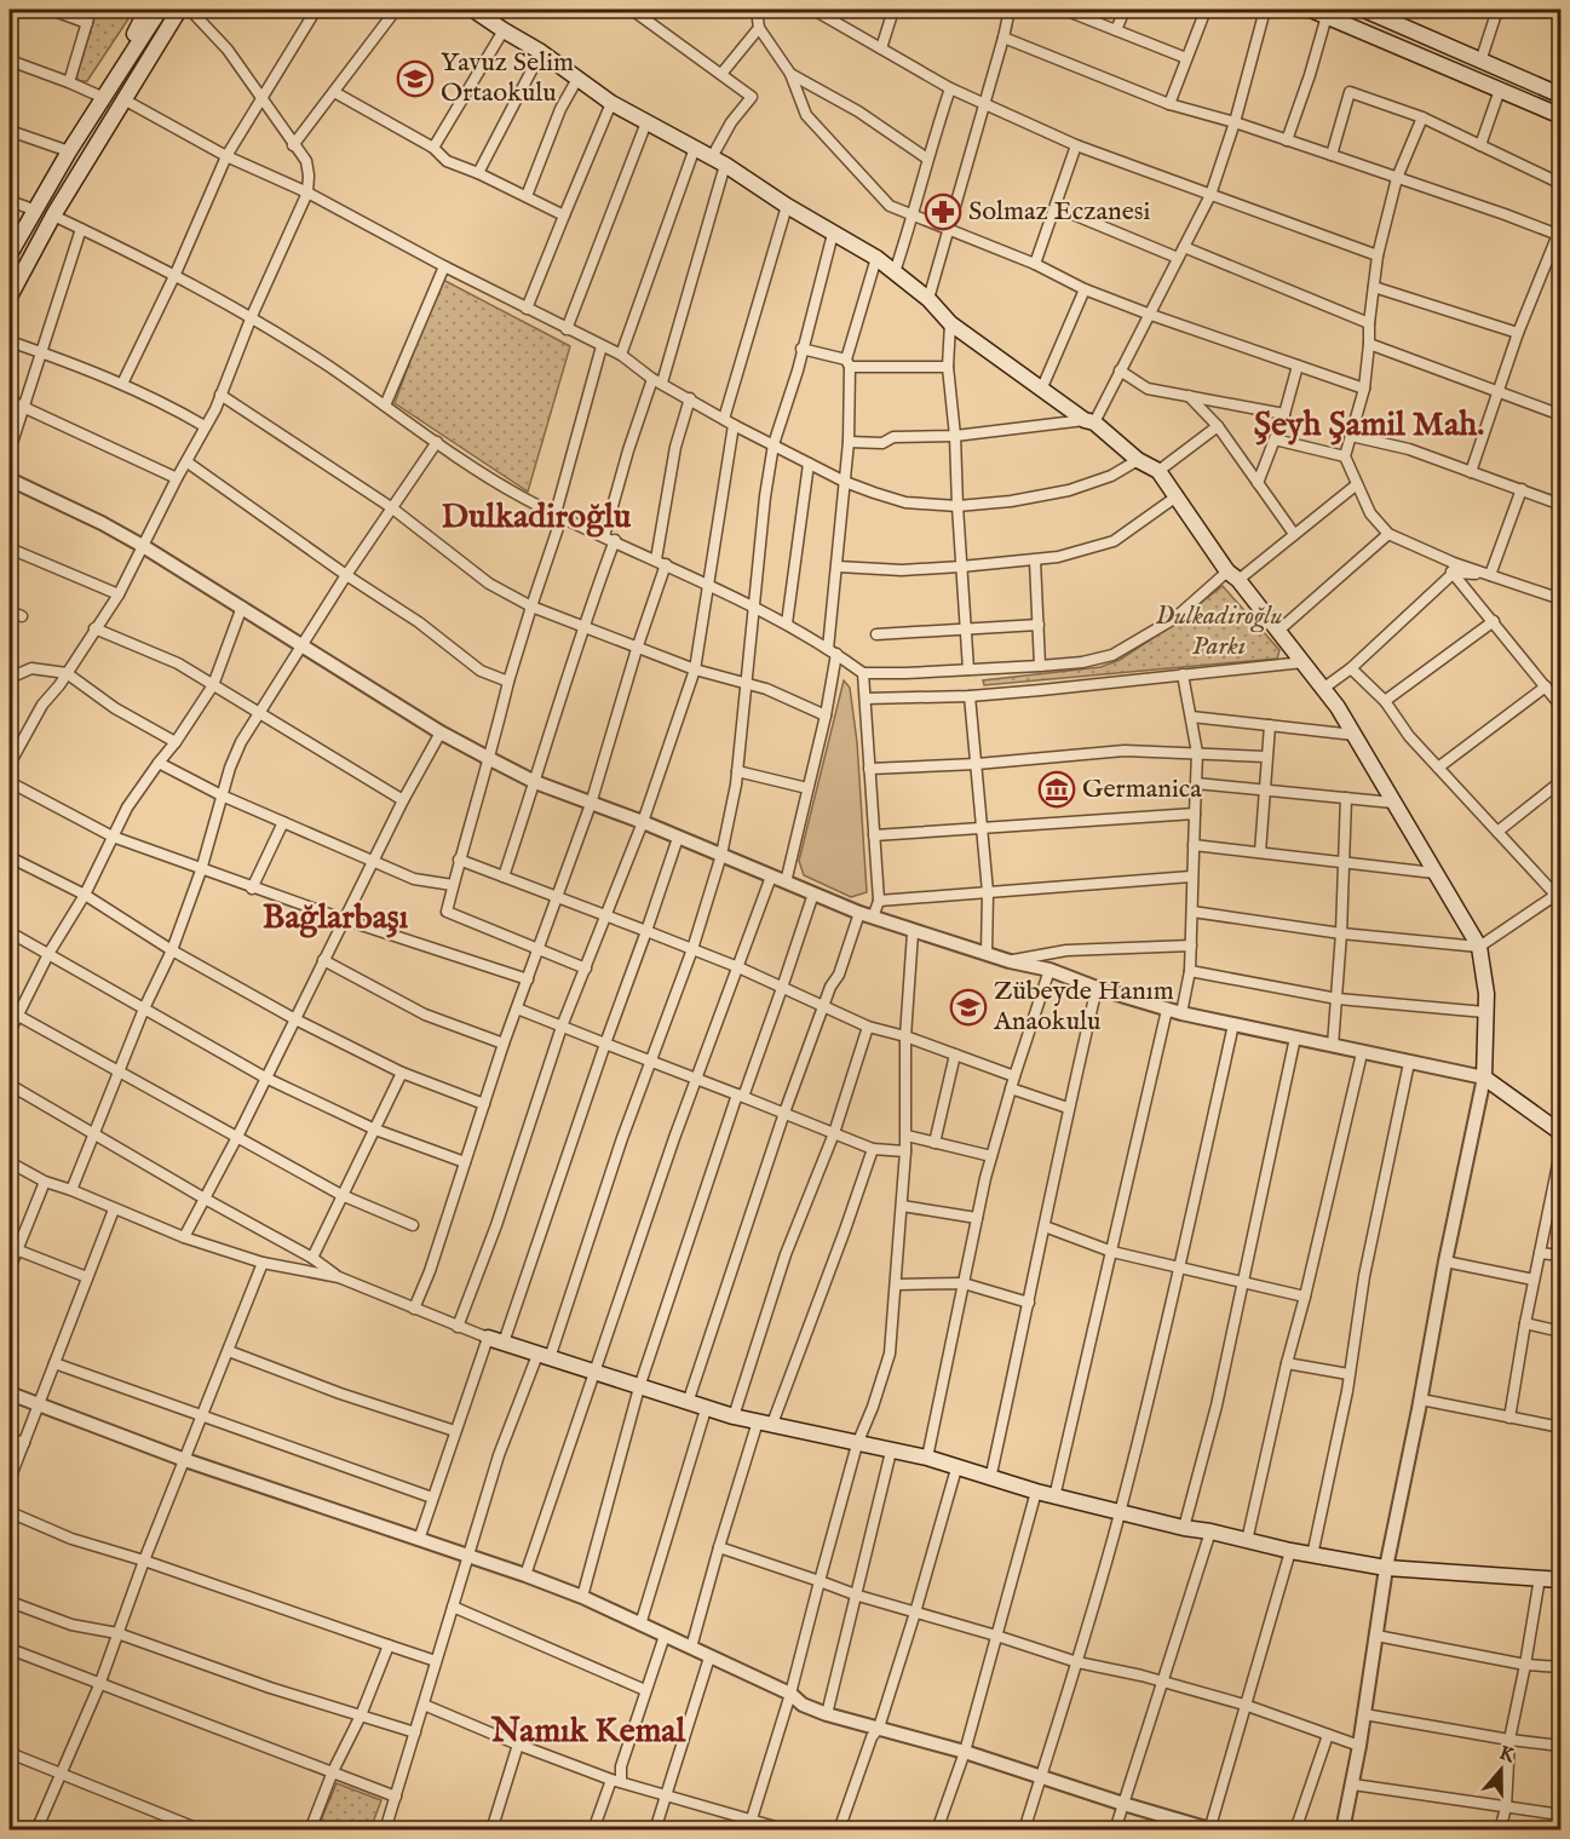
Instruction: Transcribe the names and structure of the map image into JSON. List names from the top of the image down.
{
  "districts": [
    "Şeyh Şamil Mah.",
    "Dulkadiroğlu",
    "Bağlarbaşı",
    "Namık Kemal"
  ],
  "parks": ["Dulkadiroğlu Parkı"],
  "places": {
    "school or university": ["Yavuz Selim Ortaokulu", "Zübeyde Hanım Anaokulu"],
    "pharmacy": ["Solmaz Eczanesi"],
    "museum": ["Germanica"]
  },
  "north": "top"
}
